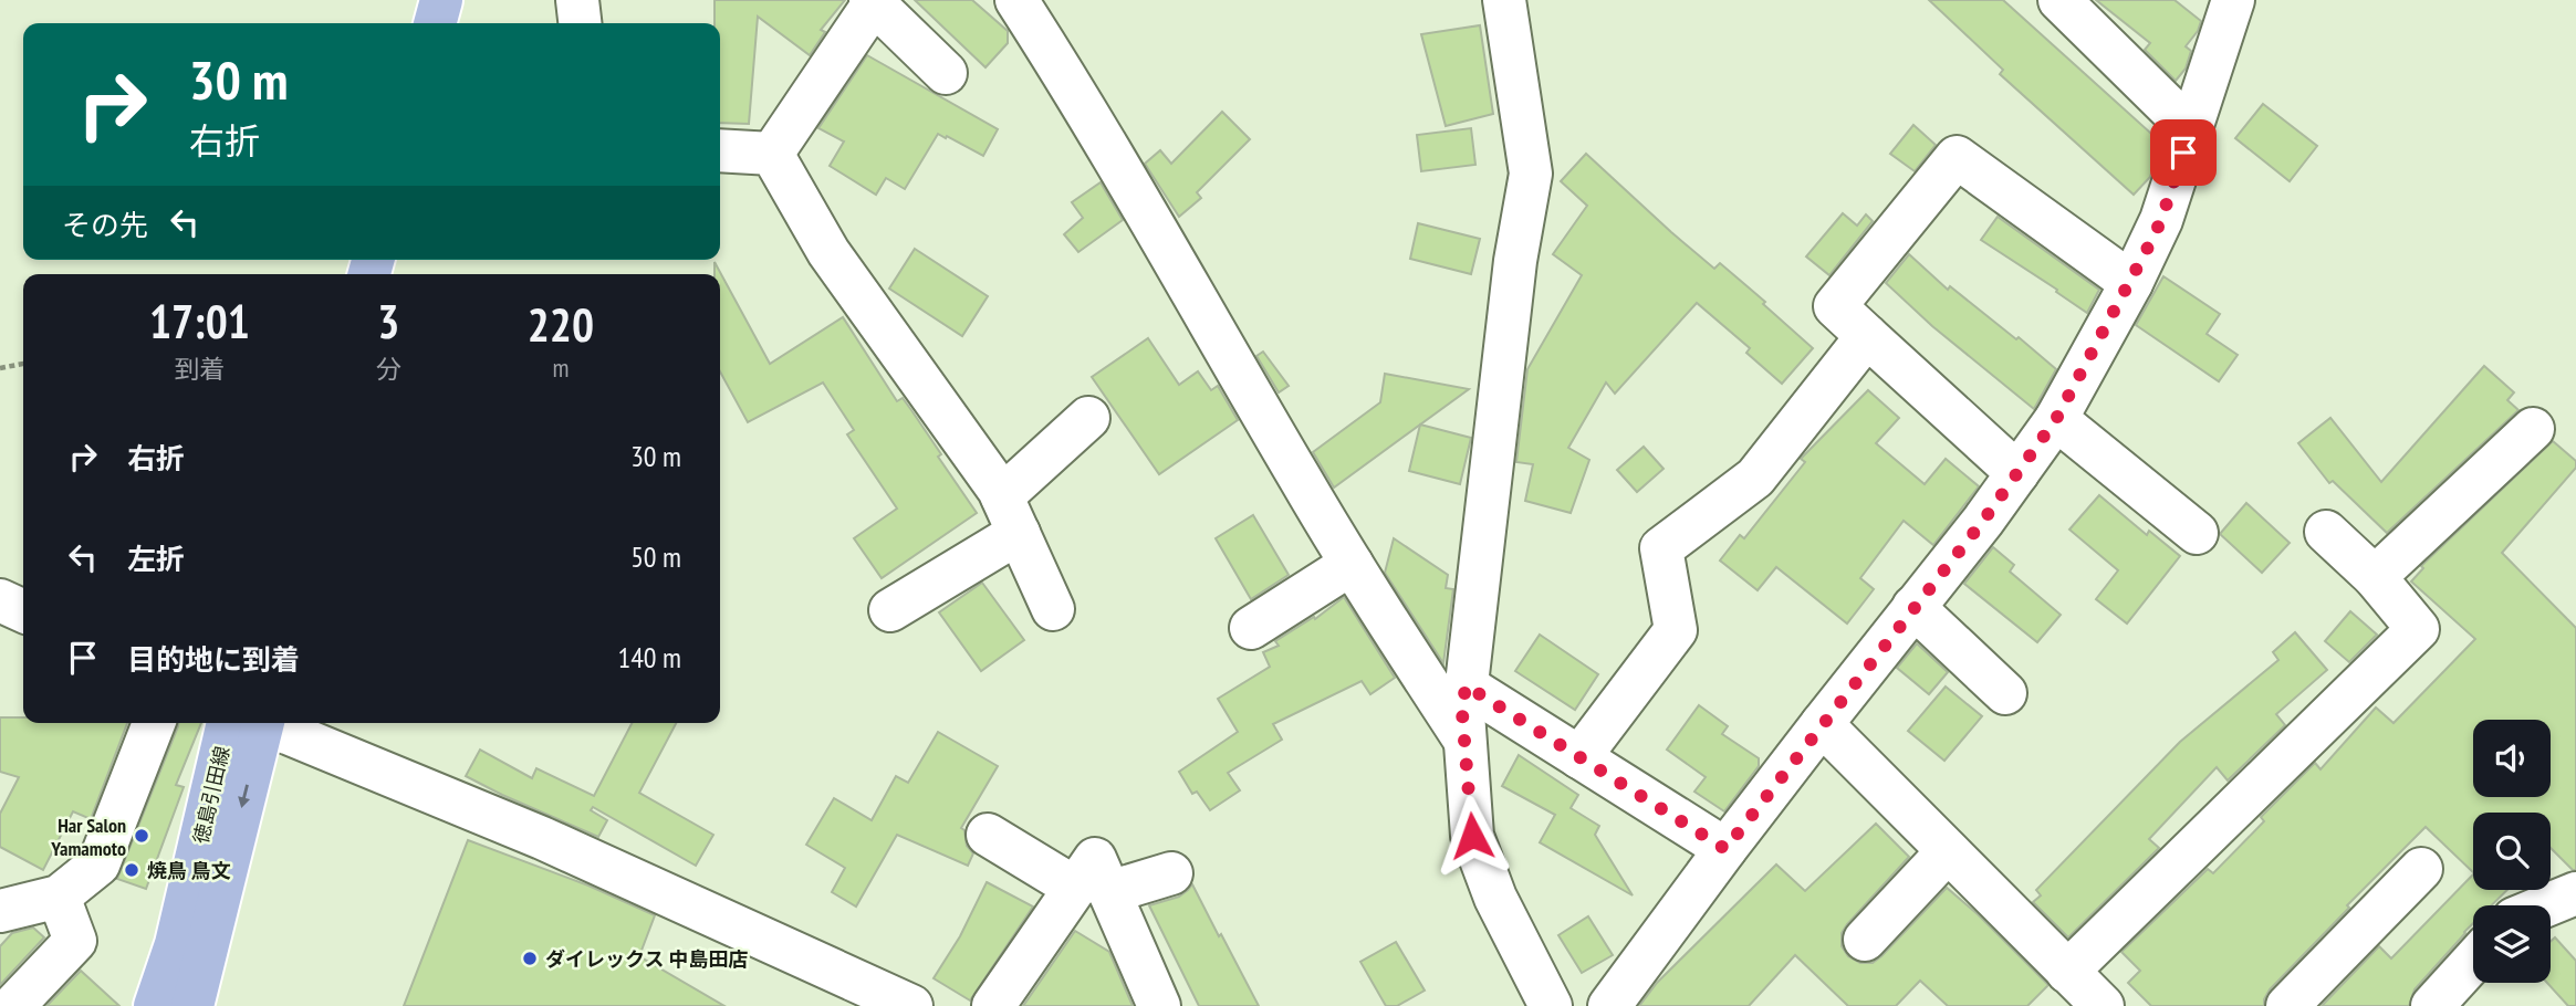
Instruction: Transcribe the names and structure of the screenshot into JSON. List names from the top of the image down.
{
  "streets": {
    "main road": ["徳島引田線"]
  },
  "places": ["Har Salon Yamamoto", "焼鳥 鳥文", "ダイレックス 中島田店"],
  "page": {
    "turn": ["30 m", "右折"],
    "then": "その先",
    "eta": [
      "17:01",
      "到着",
      "3",
      "分",
      "220",
      "m"
    ],
    "list": [
      {
        "name": "右折",
        "value": "30 m"
      },
      {
        "name": "左折",
        "value": "50 m"
      },
      {
        "name": "目的地に到着",
        "value": "140 m"
      }
    ]
  }
}
